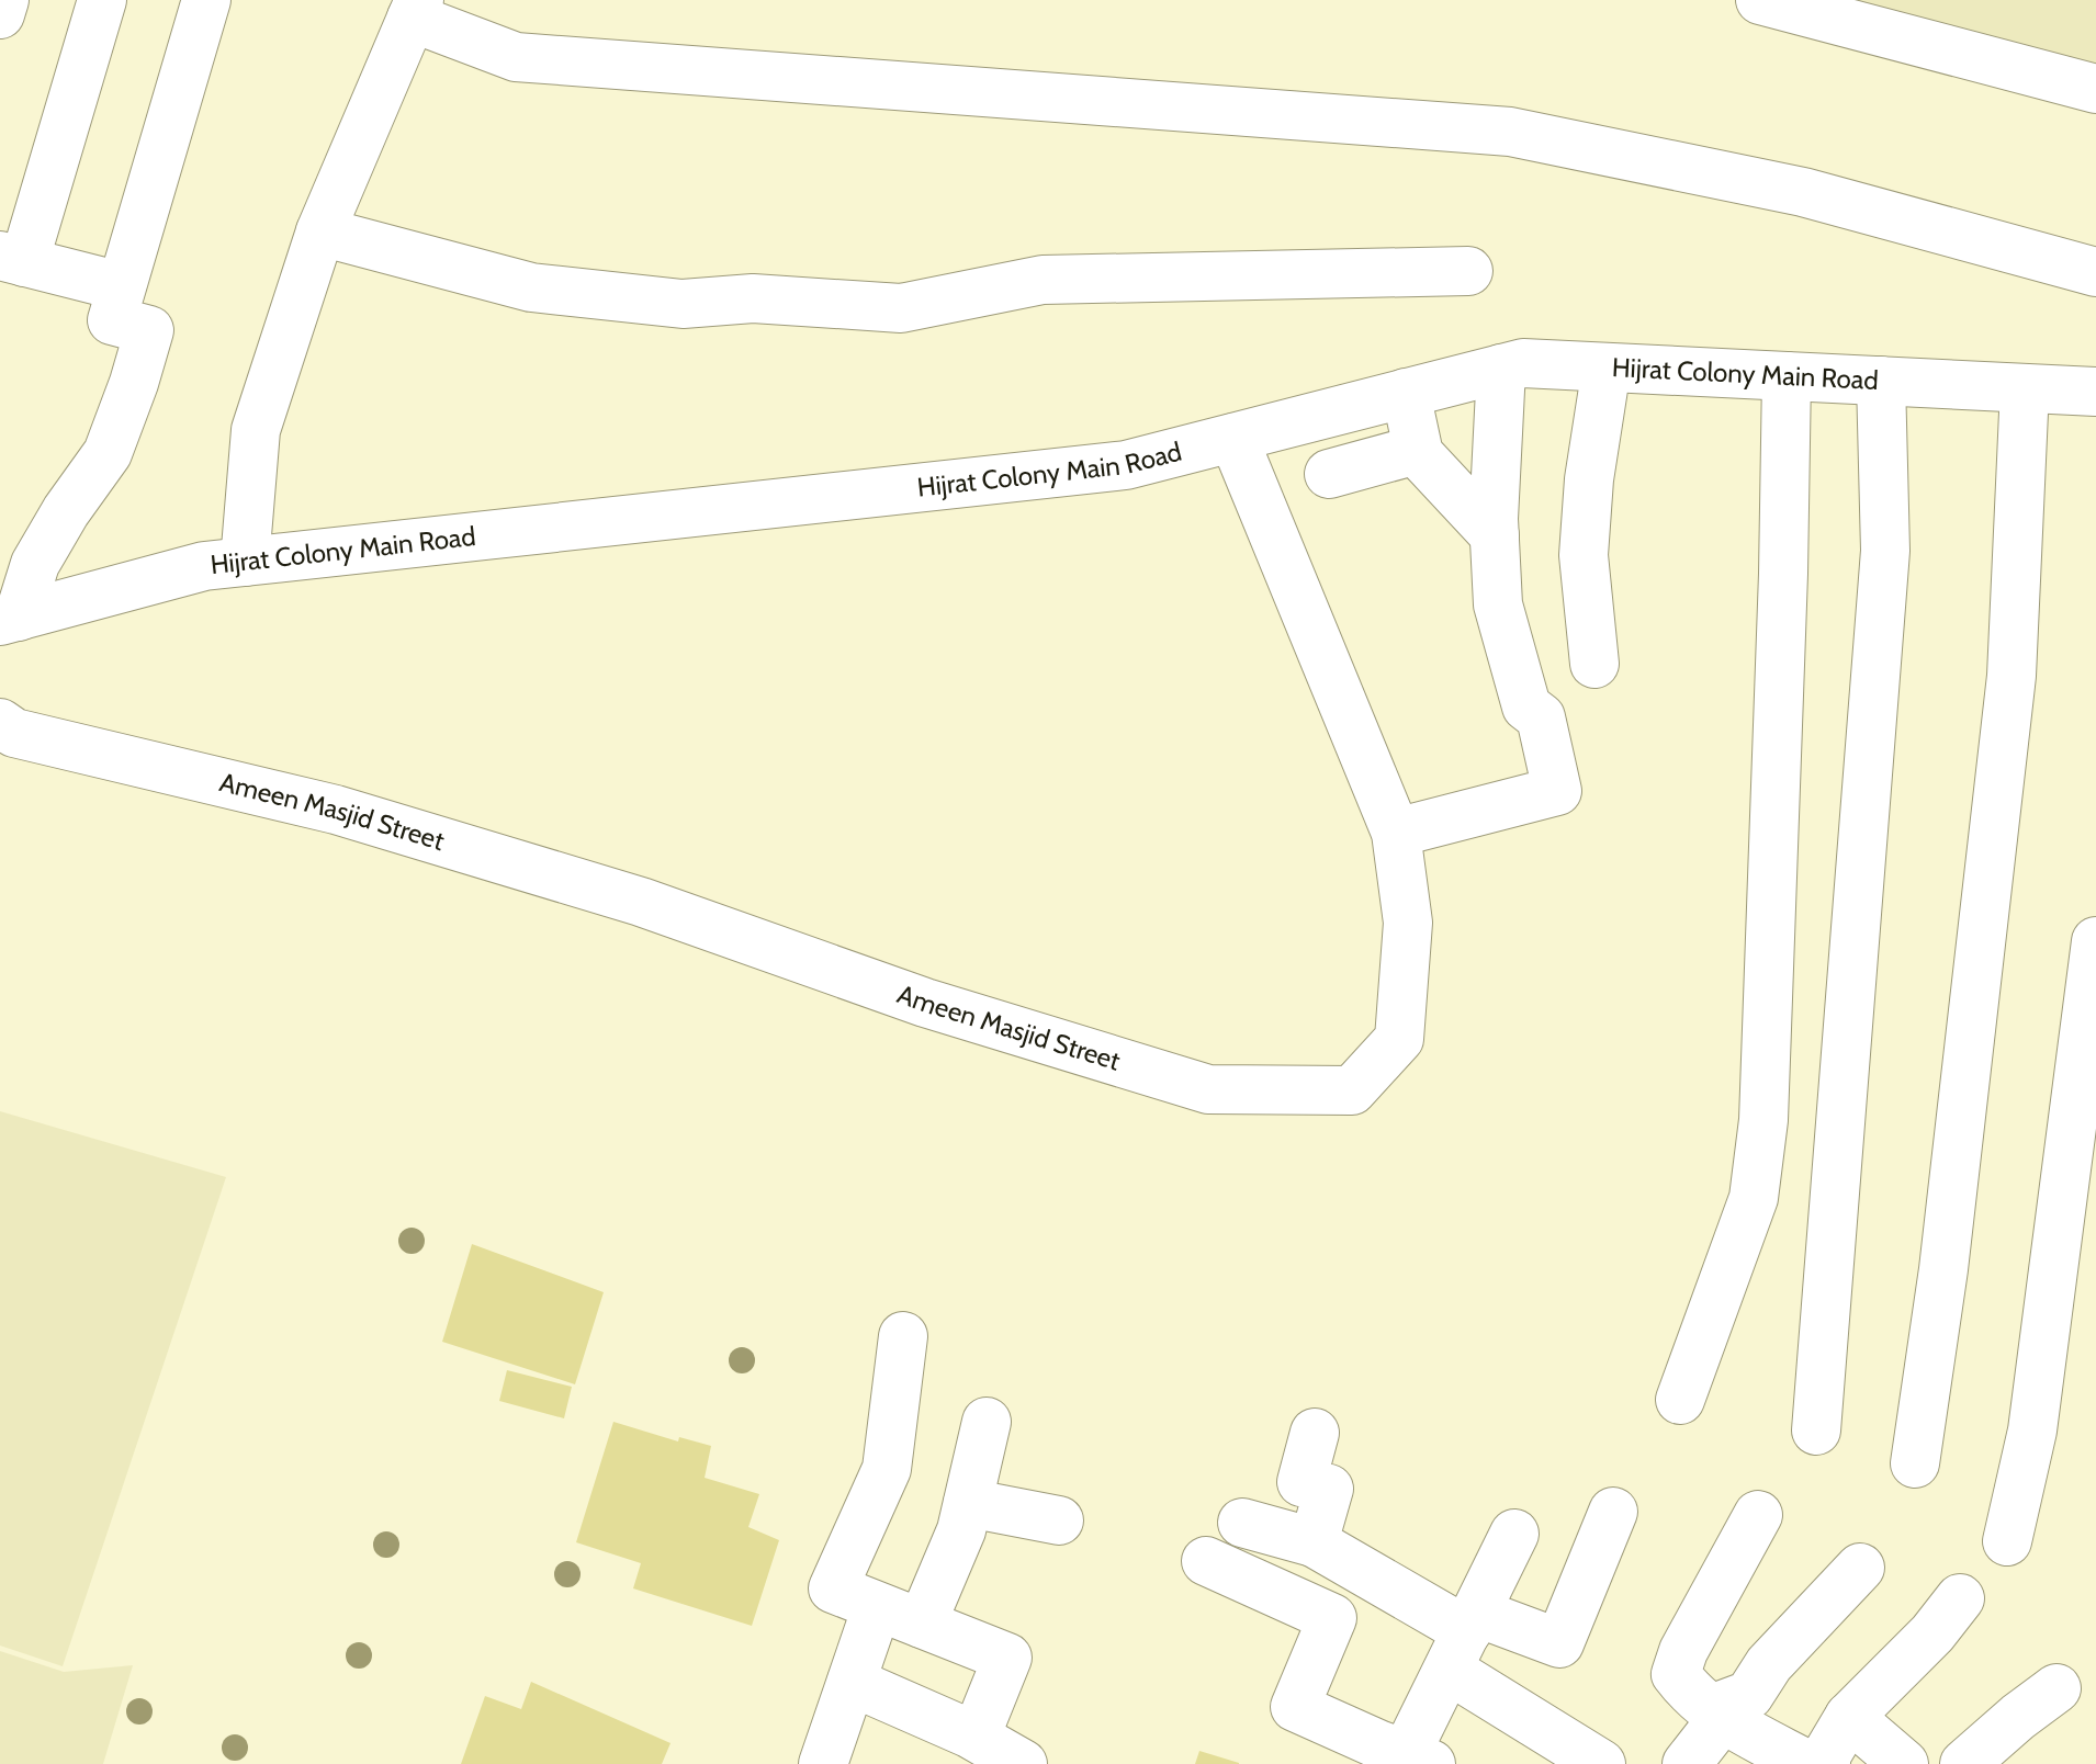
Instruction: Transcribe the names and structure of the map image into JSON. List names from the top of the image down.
{
  "streets": {
    "street": ["Hijrat Colony Main Road", "Ameen Masjid Street"]
  },
  "crossings": [
    ["Hijrat Colony Main Road", "Ameen Masjid Street"]
  ]
}
